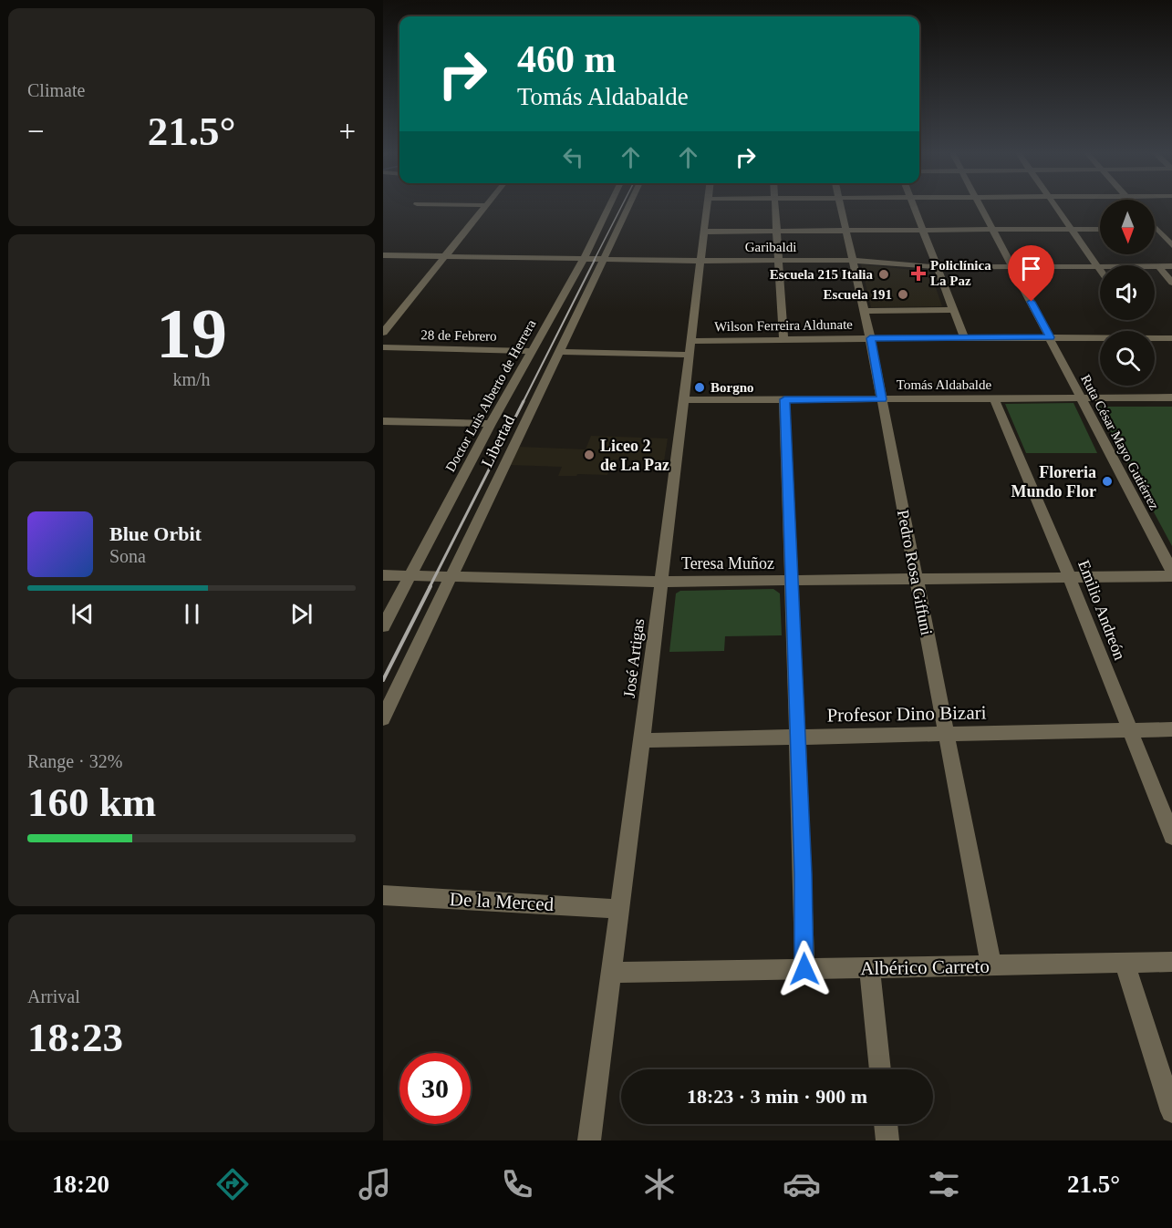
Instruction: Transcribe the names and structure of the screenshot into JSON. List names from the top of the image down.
{
  "streets": {
    "street": [
      "Garibaldi",
      "Wilson Ferreira Aldunate",
      "28 de Febrero",
      "Tomás Aldabalde",
      "Doctor Luis Alberto de Herrera",
      "Libertad",
      "Ruta César Mayo Gutiérrez",
      "Teresa Muñoz",
      "Pedro Rosa Giffuni",
      "Emilio Andreón",
      "José Artigas",
      "Profesor Dino Bizari",
      "De la Merced",
      "Albérico Carreto"
    ]
  },
  "crossings": [
    ["Garibaldi", "Doctor Luis Alberto de Herrera"],
    ["Garibaldi", "Libertad"],
    ["Garibaldi", "Ruta César Mayo Gutiérrez"],
    ["Garibaldi", "Pedro Rosa Giffuni"],
    ["Garibaldi", "José Artigas"],
    ["Wilson Ferreira Aldunate", "Ruta César Mayo Gutiérrez"],
    ["Wilson Ferreira Aldunate", "Pedro Rosa Giffuni"],
    ["Wilson Ferreira Aldunate", "José Artigas"],
    ["28 de Febrero", "Doctor Luis Alberto de Herrera"],
    ["Tomás Aldabalde", "Ruta César Mayo Gutiérrez"],
    ["Tomás Aldabalde", "Pedro Rosa Giffuni"],
    ["Tomás Aldabalde", "Emilio Andreón"],
    ["Tomás Aldabalde", "José Artigas"],
    ["Doctor Luis Alberto de Herrera", "Teresa Muñoz"],
    ["Libertad", "Teresa Muñoz"],
    ["Teresa Muñoz", "Pedro Rosa Giffuni"],
    ["Teresa Muñoz", "Emilio Andreón"],
    ["Teresa Muñoz", "José Artigas"],
    ["Pedro Rosa Giffuni", "Profesor Dino Bizari"],
    ["Pedro Rosa Giffuni", "Albérico Carreto"],
    ["Emilio Andreón", "Profesor Dino Bizari"],
    ["José Artigas", "Profesor Dino Bizari"],
    ["José Artigas", "De la Merced"],
    ["José Artigas", "Albérico Carreto"]
  ],
  "places": {
    "health": ["Policlínica La Paz"],
    "other": [
      "Escuela 215 Italia",
      "Escuela 191",
      "Borgno",
      "Liceo 2 de La Paz",
      "Floreria Mundo Flor"
    ]
  },
  "north": "bottom",
  "page": {
    "tile": [
      "Climate",
      ["19", "km/h"],
      ["Range · 32%", "160 km"],
      ["Arrival", "18:23"]
    ],
    "turn": ["460 m", "Tomás Aldabalde"],
    "heat": ["−", "21.5°", "+"],
    "song": ["Blue Orbit", "Sona"],
    "limit": "30",
    "trip": "18:23 · 3 min · 900 m",
    "tabs": ["18:20", "21.5°"]
  }
}
